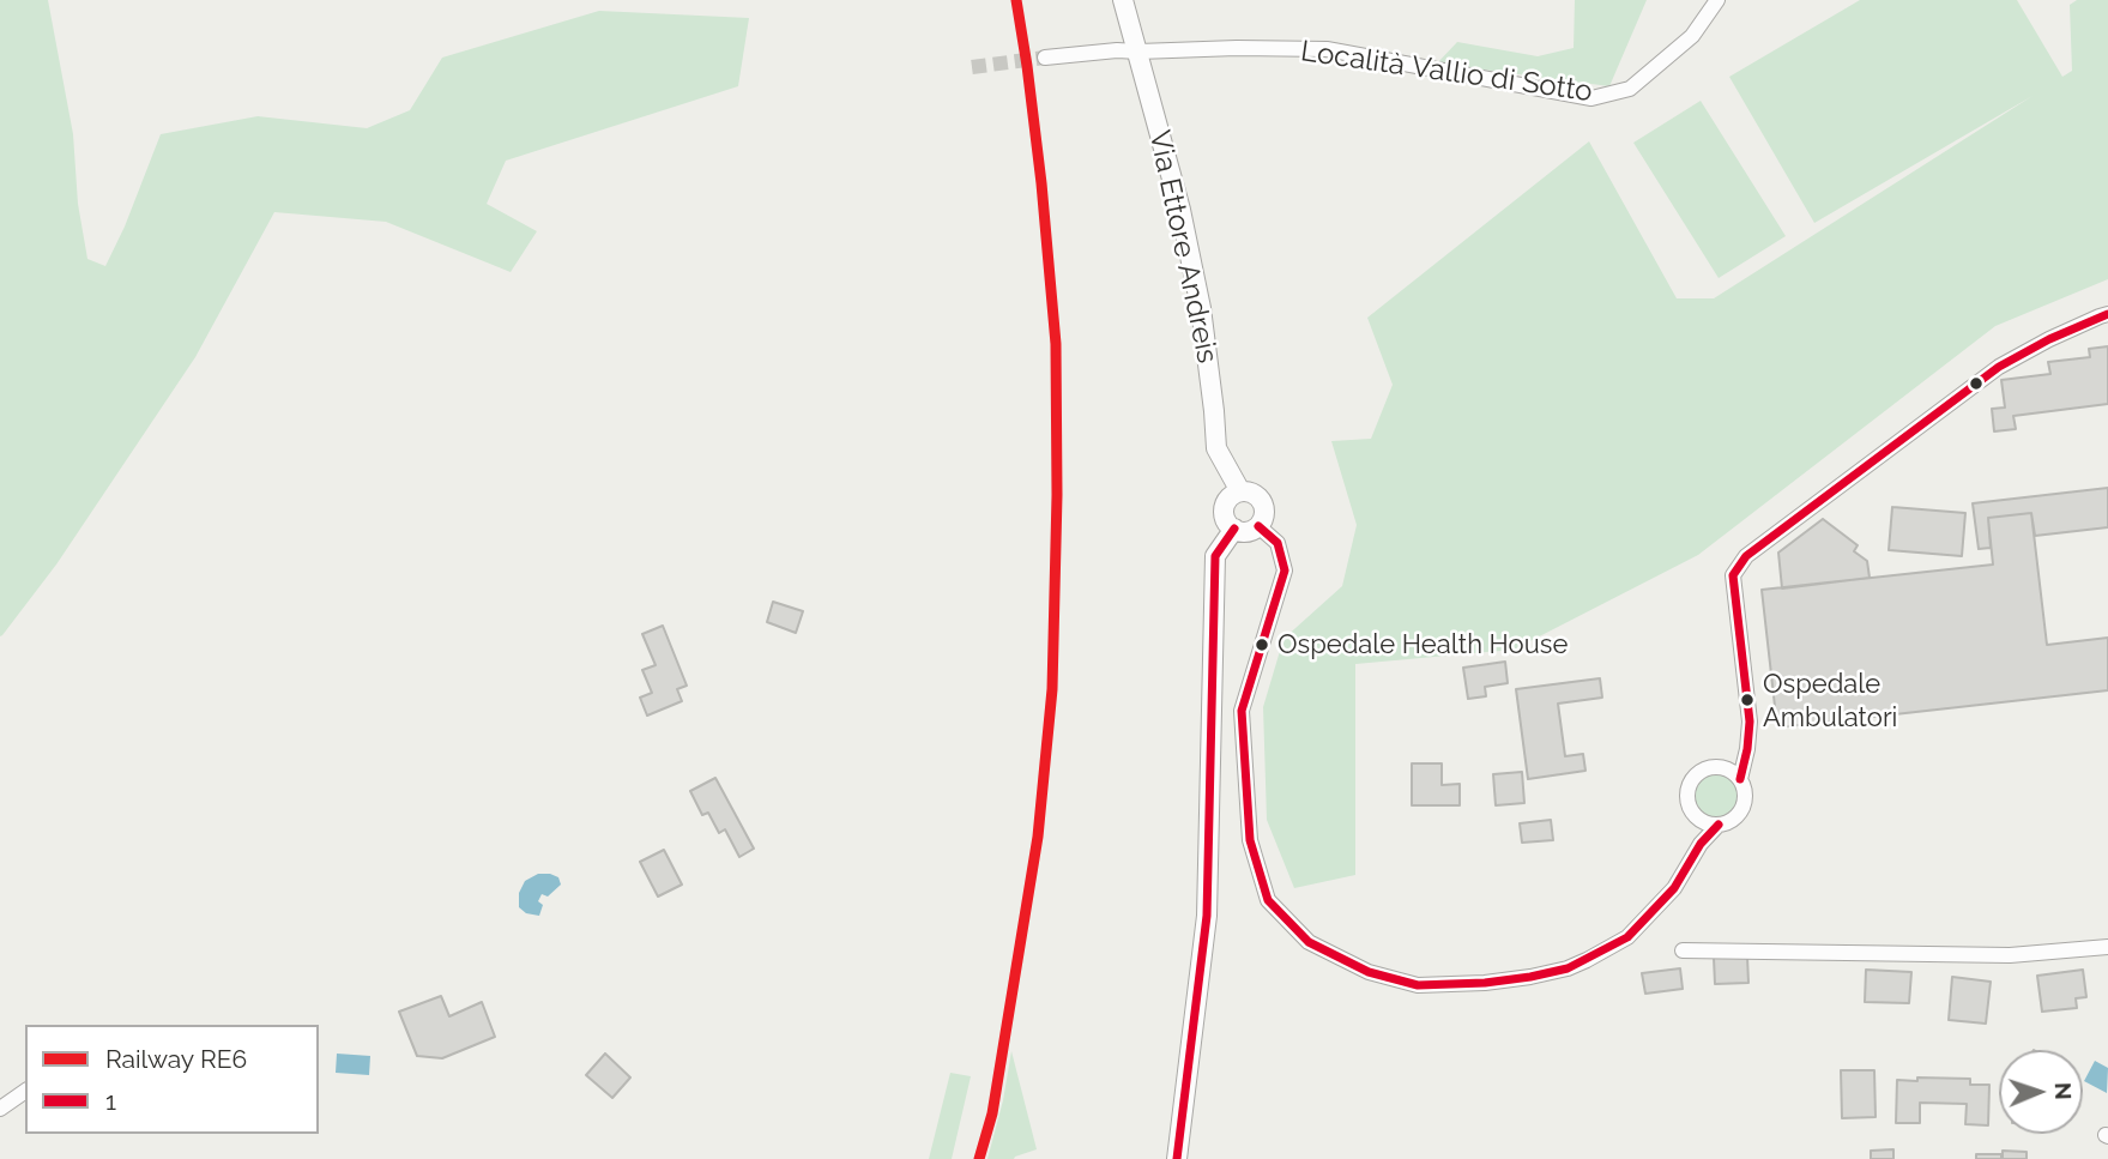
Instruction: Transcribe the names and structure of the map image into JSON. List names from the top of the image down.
{
  "streets": {
    "street": ["Località Vallio di Sotto", "Via Ettore Andreis"]
  },
  "crossings": [
    ["Località Vallio di Sotto", "Via Ettore Andreis"]
  ],
  "places": ["Ospedale Health House", "Ospedale Ambulatori"],
  "lines": ["rail line RE6", "transit line 1"],
  "legend": ["Railway RE6", "1"],
  "north": "right"
}
